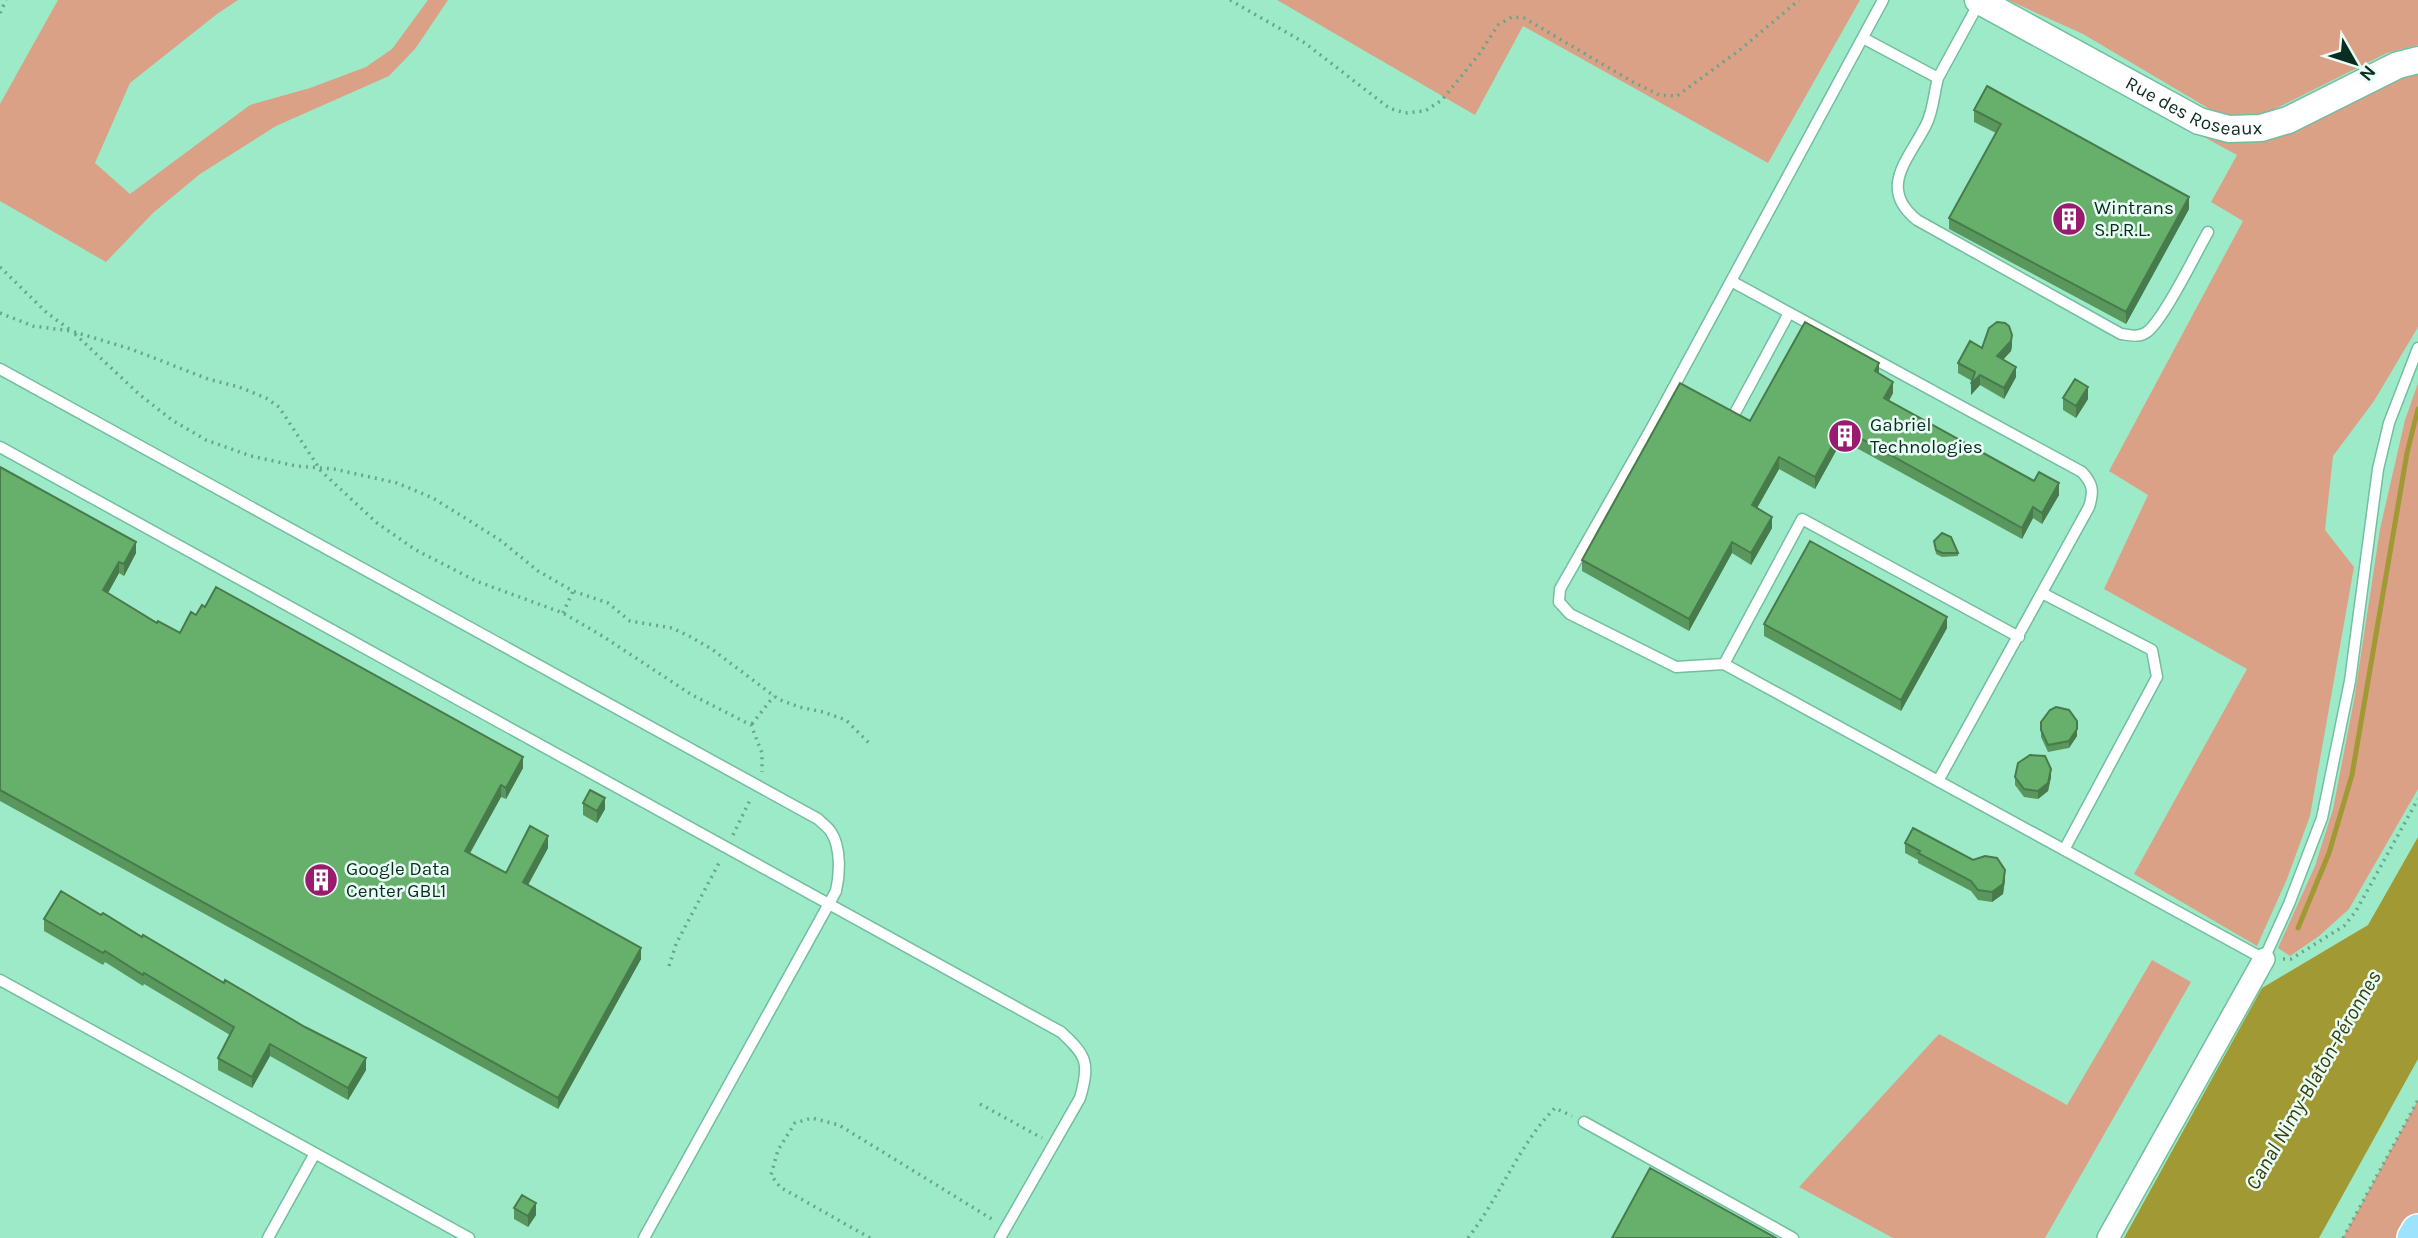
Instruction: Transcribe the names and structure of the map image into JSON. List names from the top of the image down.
{
  "streets": {
    "street": ["Rue des Roseaux"]
  },
  "water": ["Canal Nimy-Blaton-Péronnes"],
  "places": {
    "building": ["Wintrans S.P.R.L.", "Gabriel Technologies", "Google Data Center GBL1"]
  },
  "north": "bottom right"
}
